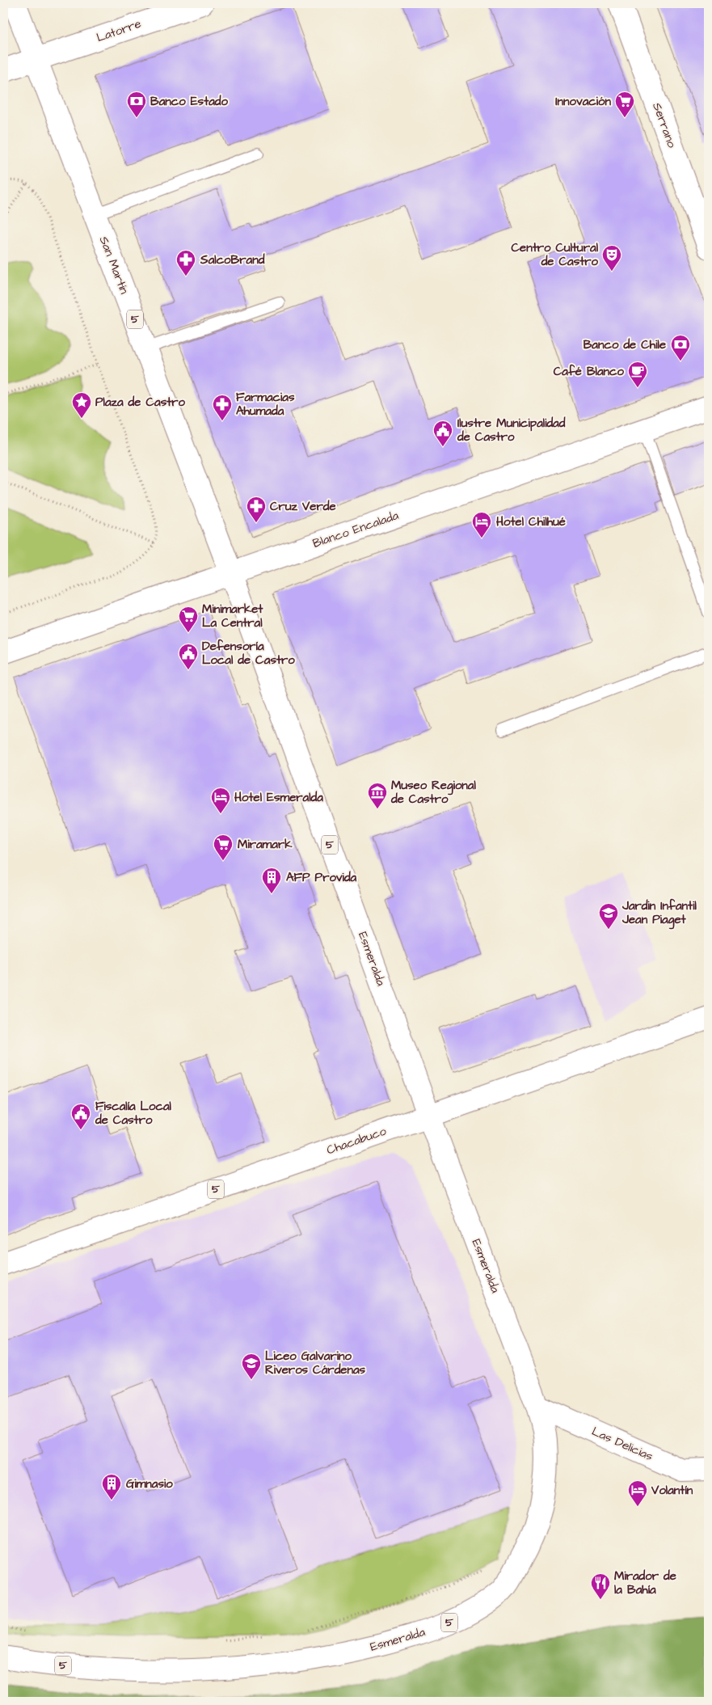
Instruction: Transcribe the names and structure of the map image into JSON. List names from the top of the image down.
{
  "streets": {
    "main road": [
      "Latorre",
      "Serrano",
      "San Martín",
      "5",
      "Blanco Encalada",
      "Esmeralda",
      "Chacabuco",
      "Las Delicias"
    ]
  },
  "crossings": [
    ["Latorre", "San Martín"],
    ["San Martín", "Blanco Encalada"],
    ["San Martín", "Esmeralda"],
    ["Blanco Encalada", "Esmeralda"],
    ["Esmeralda", "Chacabuco"],
    ["Esmeralda", "Las Delicias"]
  ],
  "places": {
    "bank": ["Banco Estado", "Banco de Chile"],
    "supermarket": ["Innovación", "Minimarket La Central", "Miramark"],
    "theatre": ["Centro Cultural de Castro"],
    "pharmacy": ["SalcoBrand", "Farmacias Ahumada", "Cruz Verde"],
    "cafe": ["Café Blanco"],
    "place": ["Plaza de Castro"],
    "public building": ["Ilustre Municipalidad de Castro", "Defensoría Local de Castro", "Fiscalía Local de Castro"],
    "hotel": ["Hotel Chilhué", "Hotel Esmeralda", "Volantín"],
    "museum": ["Museo Regional de Castro"],
    "building": ["AFP Provida", "Gimnasio"],
    "school or university": ["Jardin Infantil Jean Piaget", "Liceo Galvarino Riveros Cárdenas"],
    "restaurant": ["Mirador de la Bahía"]
  }
}
